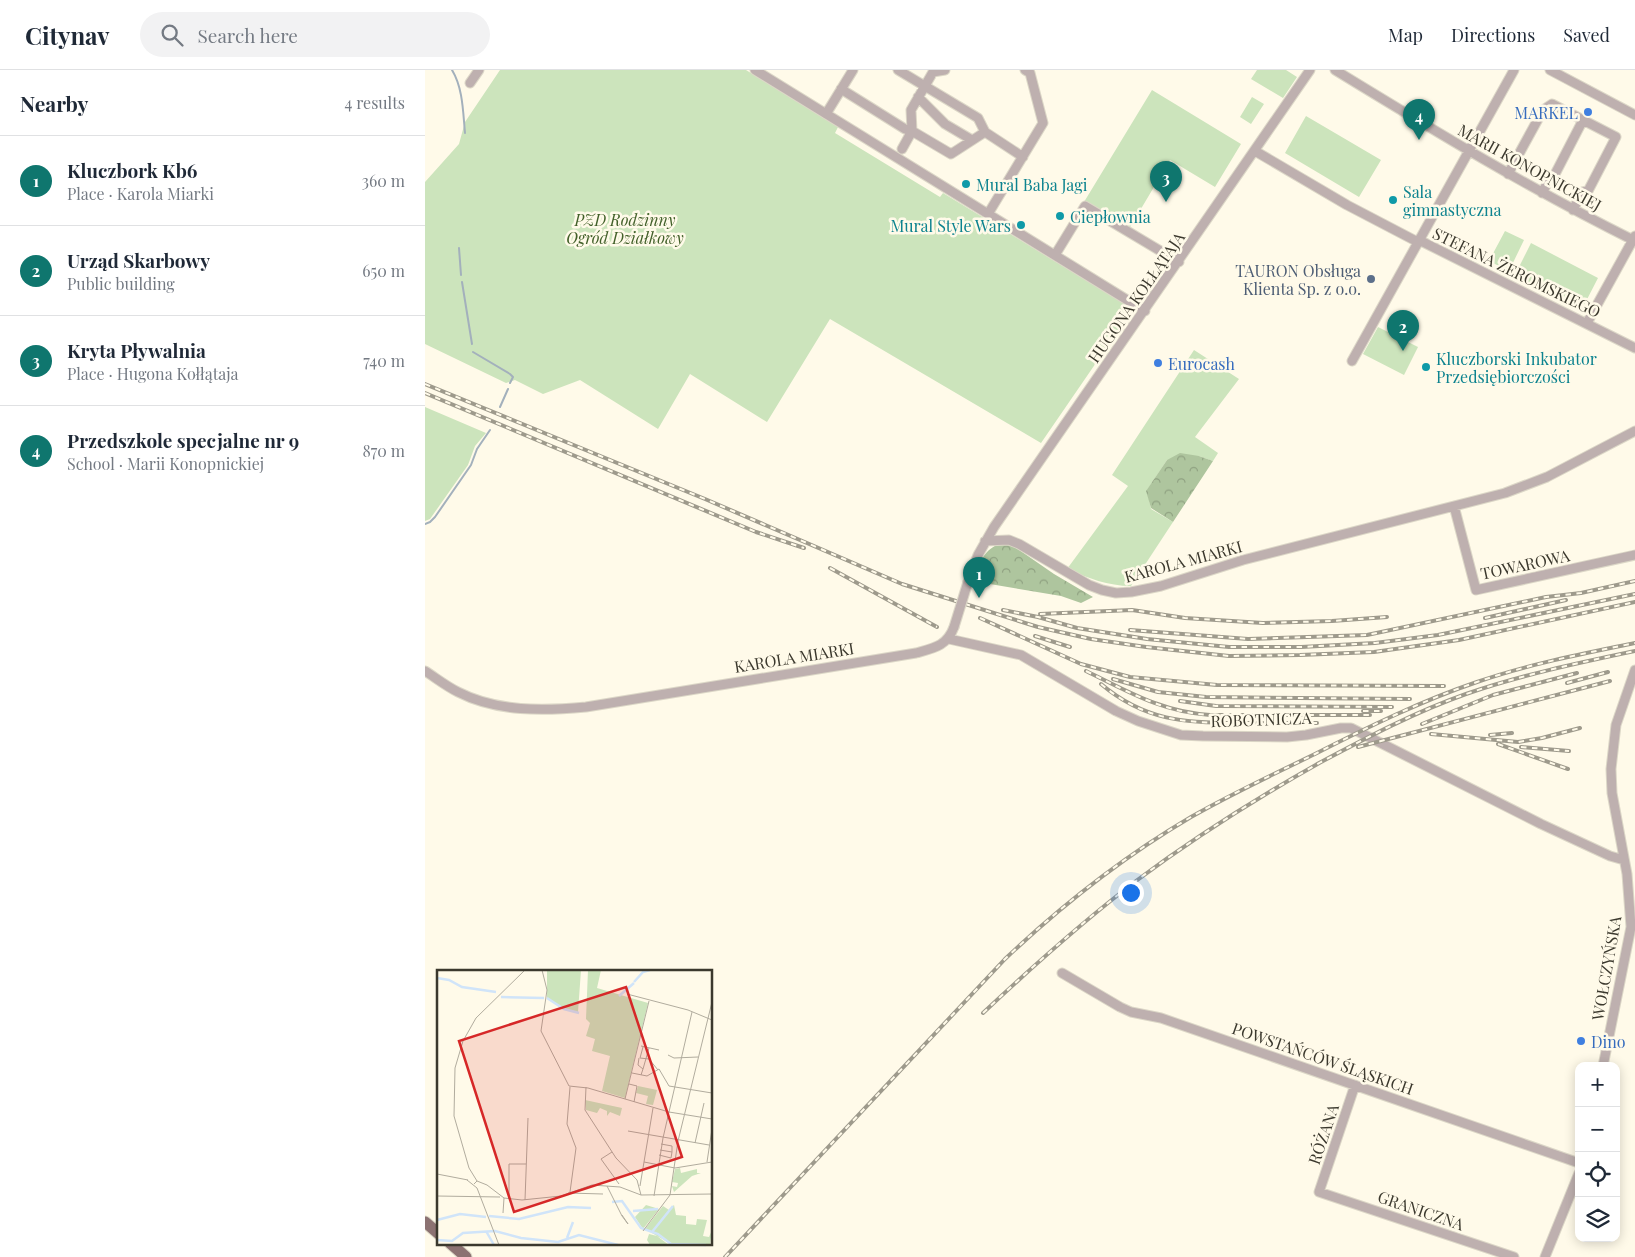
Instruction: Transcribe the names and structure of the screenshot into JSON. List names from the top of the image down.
{
  "streets": {
    "street": [
      "MARII KONOPNICKIEJ",
      "STEFANA ŻEROMSKIEGO",
      "HUGONA KOŁŁĄTAJA",
      "KAROLA MIARKI",
      "TOWAROWA",
      "ROBOTNICZA",
      "WOŁCZYŃSKA",
      "POWSTAŃCÓW ŚLĄSKICH",
      "RÓŻANA",
      "GRANICZNA"
    ]
  },
  "crossings": [
    ["STEFANA ŻEROMSKIEGO", "HUGONA KOŁŁĄTAJA"],
    ["HUGONA KOŁŁĄTAJA", "KAROLA MIARKI"],
    ["KAROLA MIARKI", "TOWAROWA"],
    ["KAROLA MIARKI", "ROBOTNICZA"],
    ["ROBOTNICZA", "WOŁCZYŃSKA"],
    ["POWSTAŃCÓW ŚLĄSKICH", "RÓŻANA"],
    ["RÓŻANA", "GRANICZNA"]
  ],
  "parks": ["PZD Rodzinny Ogród Działkowy"],
  "places": [
    "MARKEL",
    "Mural Baba Jagi",
    "Sala gimnastyczna",
    "Ciepłownia",
    "Mural Style Wars",
    "TAURON Obsługa Klienta Sp. z o.o.",
    "Eurocash",
    "Kluczborski Inkubator Przedsiębiorczości",
    "Dino"
  ],
  "page": {
    "header": "Citynav",
    "search": "Search here",
    "nav": ["Map", "Directions", "Saved"],
    "heading": ["Nearby", "4 results"],
    "pins": [
      "4",
      "3",
      "2",
      "1"
    ],
    "list": [
      {
        "mark": "1",
        "name": "Kluczbork Kb6",
        "note": "Place · Karola Miarki",
        "value": "360 m"
      },
      {
        "mark": "2",
        "name": "Urząd Skarbowy",
        "note": "Public building",
        "value": "650 m"
      },
      {
        "mark": "3",
        "name": "Kryta Pływalnia",
        "note": "Place · Hugona Kołłątaja",
        "value": "740 m"
      },
      {
        "mark": "4",
        "name": "Przedszkole specjalne nr 9",
        "note": "School · Marii Konopnickiej",
        "value": "870 m"
      }
    ],
    "map_buttons": ["+", "−"]
  }
}
